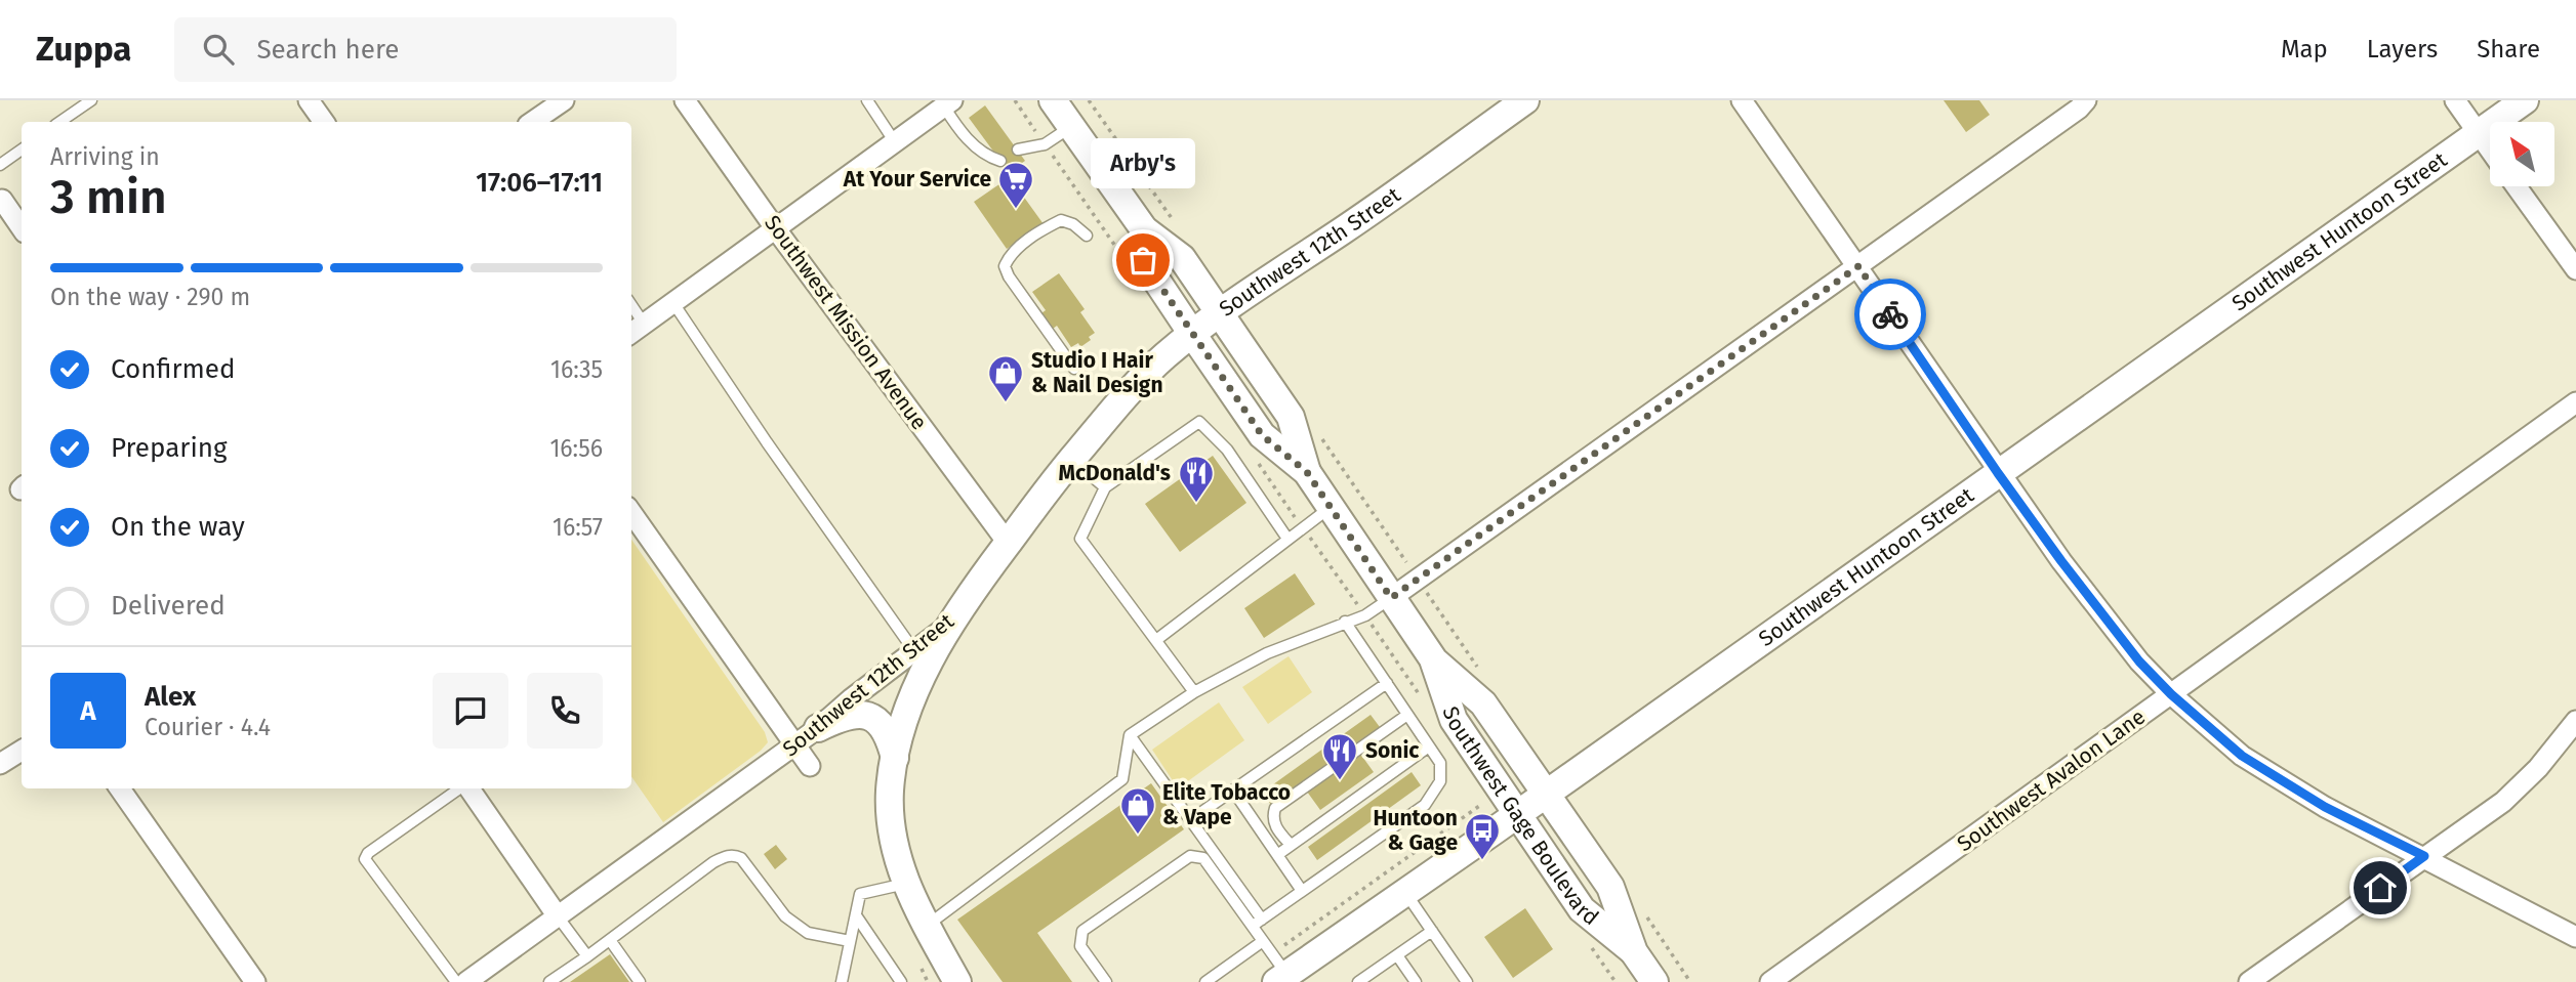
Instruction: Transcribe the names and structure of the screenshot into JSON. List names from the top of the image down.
{
  "streets": {
    "main road": ["Southwest Huntoon Street", "Southwest 12th Street", "Southwest Gage Boulevard"],
    "street": ["Southwest Mission Avenue", "Southwest Avalon Lane"]
  },
  "crossings": [
    ["Southwest Huntoon Street", "Southwest Gage Boulevard"],
    ["Southwest 12th Street", "Southwest Mission Avenue"],
    ["Southwest 12th Street", "Southwest Gage Boulevard"]
  ],
  "places": {
    "supermarket": ["At Your Service"],
    "other": ["Arby's"],
    "shop": ["Studio I Hair & Nail Design", "Elite Tobacco & Vape"],
    "restaurant": ["McDonald's", "Sonic"],
    "bus stop": ["Huntoon & Gage"]
  },
  "north": "top left",
  "page": {
    "header": "Zuppa",
    "search": "Search here",
    "nav": ["Map", "Layers", "Share"],
    "heading": ["3 min", "Arriving in", "17:06–17:11"],
    "panel": ["Alex", "Courier · 4.4"],
    "bubble": "Arby's",
    "bar": "On the way · 290 m",
    "list": [
      ["Confirmed", "16:35"],
      ["Preparing", "16:56"],
      ["On the way", "16:57"],
      "Delivered"
    ],
    "round": "A"
  }
}
